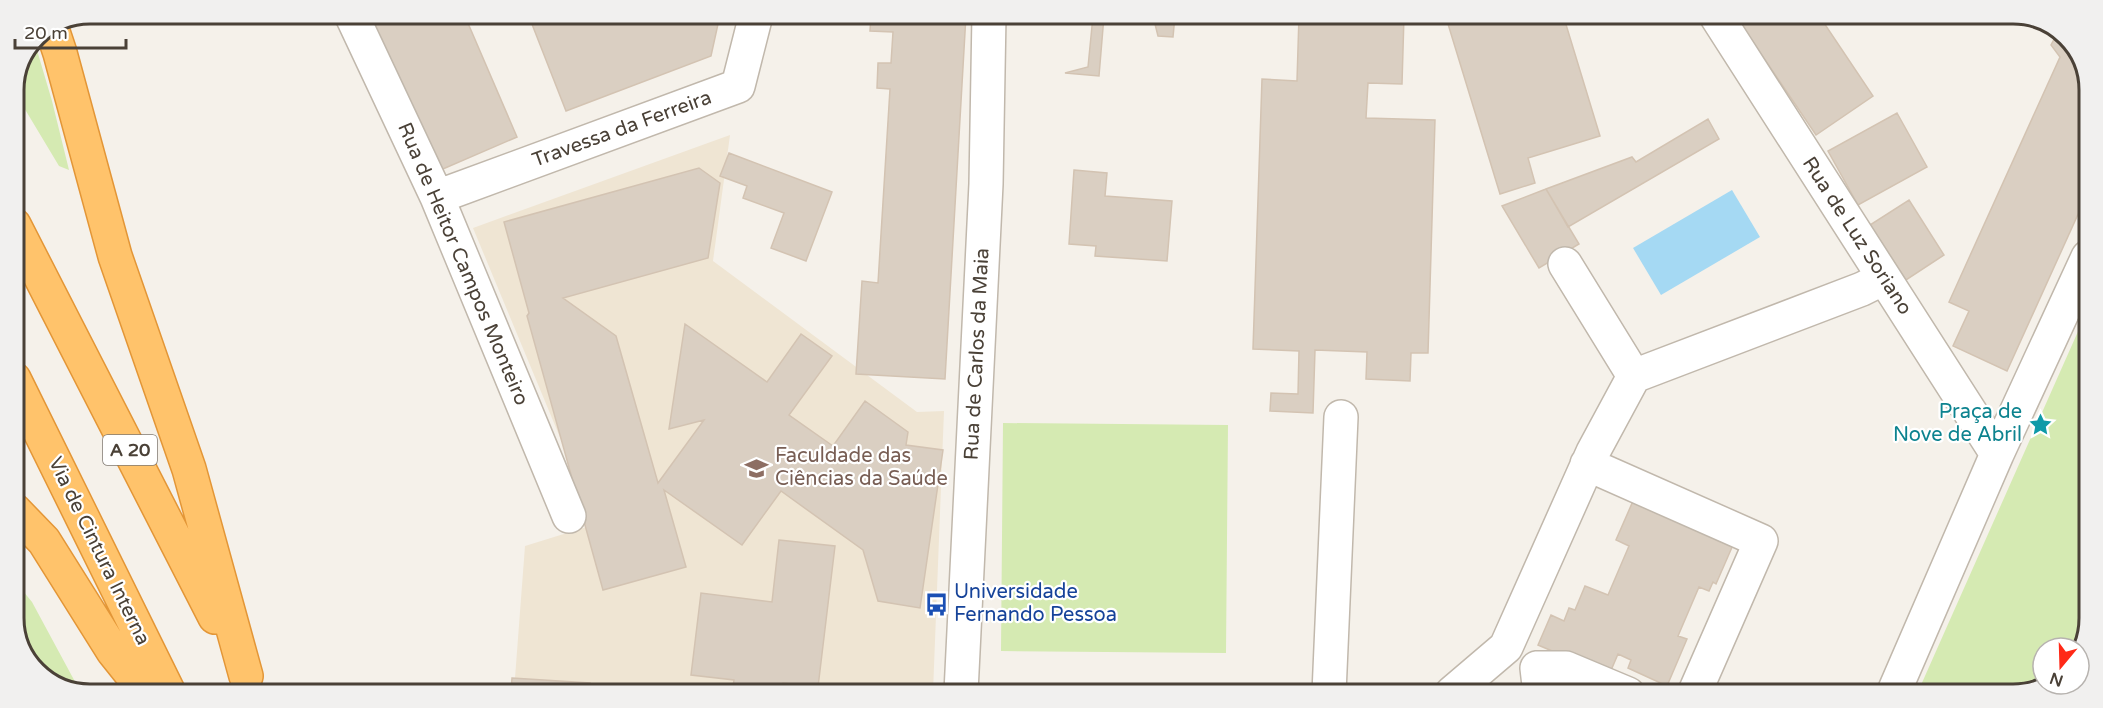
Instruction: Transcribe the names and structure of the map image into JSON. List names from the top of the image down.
{
  "streets": {
    "highway": ["A 20", "Via de Cintura Interna"],
    "street": [
      "Travessa da Ferreira",
      "Rua de Luz Soriano",
      "Rua de Heitor Campos Monteiro",
      "Rua de Carlos da Maia"
    ]
  },
  "crossings": [
    ["Travessa da Ferreira", "Rua de Heitor Campos Monteiro"]
  ],
  "places": {
    "place": ["Praça de Nove de Abril"],
    "school or university": ["Faculdade das Ciências da Saúde"],
    "bus stop": ["Universidade Fernando Pessoa"]
  },
  "scale_bar": "20 m",
  "north": "bottom"
}
